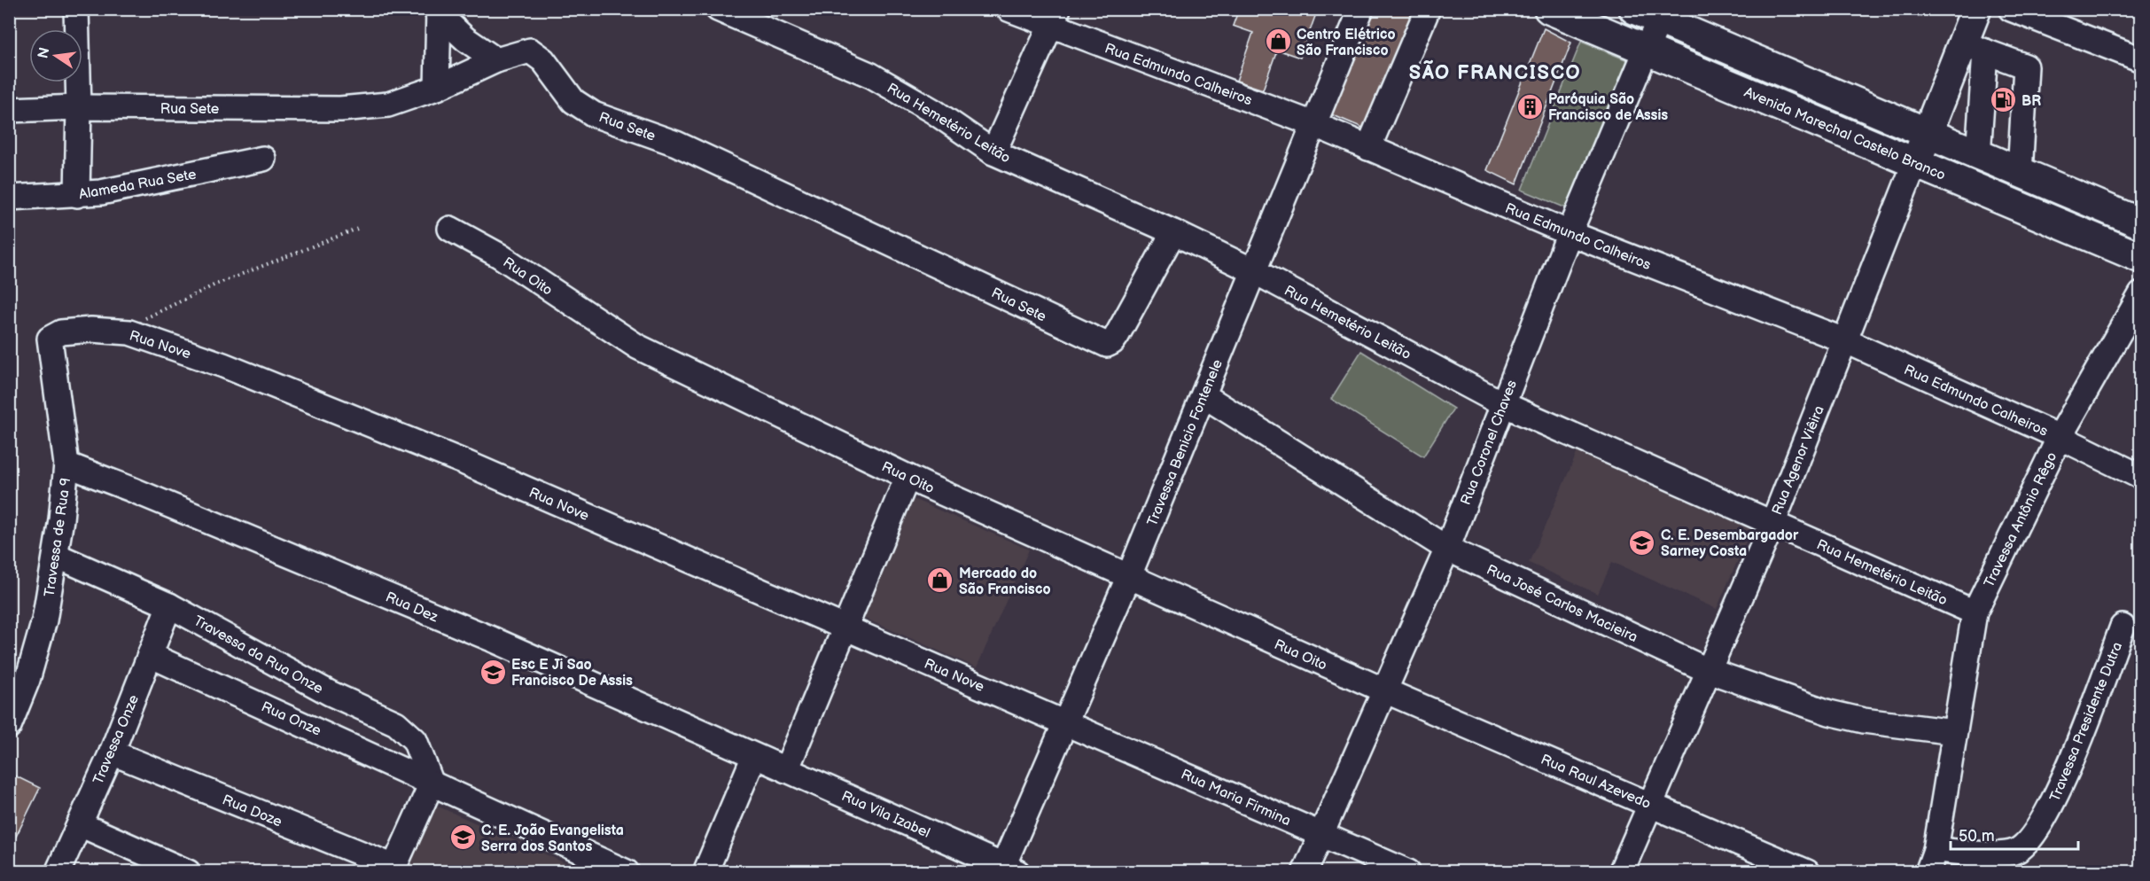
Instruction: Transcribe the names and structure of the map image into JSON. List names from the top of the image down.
{
  "streets": {
    "main road": ["Avenida Marechal Castelo Branco"],
    "street": [
      "Rua Edmundo Calheiros",
      "Rua Sete",
      "Rua Hemetério Leitão",
      "Alameda Rua Sete",
      "Rua Oito",
      "Rua Nove",
      "Travessa Benicio Fontenele",
      "Rua Coronel Chaves",
      "Rua Agenor Viêira",
      "Travessa Antônio Rêgo",
      "Travessa de Rua 9",
      "Rua José Carlos Macieira",
      "Rua Dez",
      "Travessa da Rua Onze",
      "Rua Onze",
      "Travessa Presidente Dutra",
      "Travessa Onze",
      "Rua Raul Azevedo",
      "Rua Maria Firmina",
      "Rua Doze",
      "Rua Vila Izabel"
    ]
  },
  "crossings": [
    ["Rua Edmundo Calheiros", "Travessa Benicio Fontenele"],
    ["Rua Edmundo Calheiros", "Rua Coronel Chaves"],
    ["Rua Edmundo Calheiros", "Rua Agenor Viêira"],
    ["Rua Edmundo Calheiros", "Travessa Antônio Rêgo"],
    ["Rua Sete", "Rua Hemetério Leitão"],
    ["Rua Hemetério Leitão", "Travessa Benicio Fontenele"],
    ["Rua Hemetério Leitão", "Rua Coronel Chaves"],
    ["Rua Hemetério Leitão", "Rua Agenor Viêira"],
    ["Rua Hemetério Leitão", "Travessa Antônio Rêgo"],
    ["Avenida Marechal Castelo Branco", "Rua Coronel Chaves"],
    ["Avenida Marechal Castelo Branco", "Rua Agenor Viêira"],
    ["Rua Oito", "Travessa Benicio Fontenele"],
    ["Rua Oito", "Rua Coronel Chaves"],
    ["Rua Oito", "Rua Raul Azevedo"],
    ["Rua Nove", "Travessa Benicio Fontenele"],
    ["Rua Nove", "Travessa de Rua 9"],
    ["Rua Nove", "Rua Maria Firmina"],
    ["Travessa Benicio Fontenele", "Rua José Carlos Macieira"],
    ["Travessa Benicio Fontenele", "Rua Maria Firmina"],
    ["Travessa Benicio Fontenele", "Rua Vila Izabel"],
    ["Rua Coronel Chaves", "Rua José Carlos Macieira"],
    ["Rua Coronel Chaves", "Rua Raul Azevedo"],
    ["Rua Coronel Chaves", "Rua Maria Firmina"],
    ["Rua Agenor Viêira", "Rua José Carlos Macieira"],
    ["Rua Agenor Viêira", "Rua Raul Azevedo"],
    ["Travessa Antônio Rêgo", "Rua José Carlos Macieira"],
    ["Travessa Antônio Rêgo", "Travessa Presidente Dutra"],
    ["Travessa de Rua 9", "Rua Dez"],
    ["Travessa de Rua 9", "Travessa da Rua Onze"],
    ["Rua Dez", "Rua Vila Izabel"],
    ["Travessa da Rua Onze", "Rua Onze"],
    ["Travessa da Rua Onze", "Travessa Onze"],
    ["Rua Onze", "Travessa Onze"],
    ["Travessa Onze", "Rua Doze"]
  ],
  "districts": ["SÃO FRANCISCO"],
  "places": {
    "shop": ["Centro Elétrico São Francisco", "Mercado do São Francisco"],
    "fuel station": ["BR"],
    "building": ["Paróquia São Francisco de Assis"],
    "school or university": ["C. E. Desembargador Sarney Costa", "Esc E Ji Sao Francisco De Assis", "C. E. João Evangelista Serra dos Santos"]
  },
  "scale_bar": "50 m",
  "north": "left"
}
